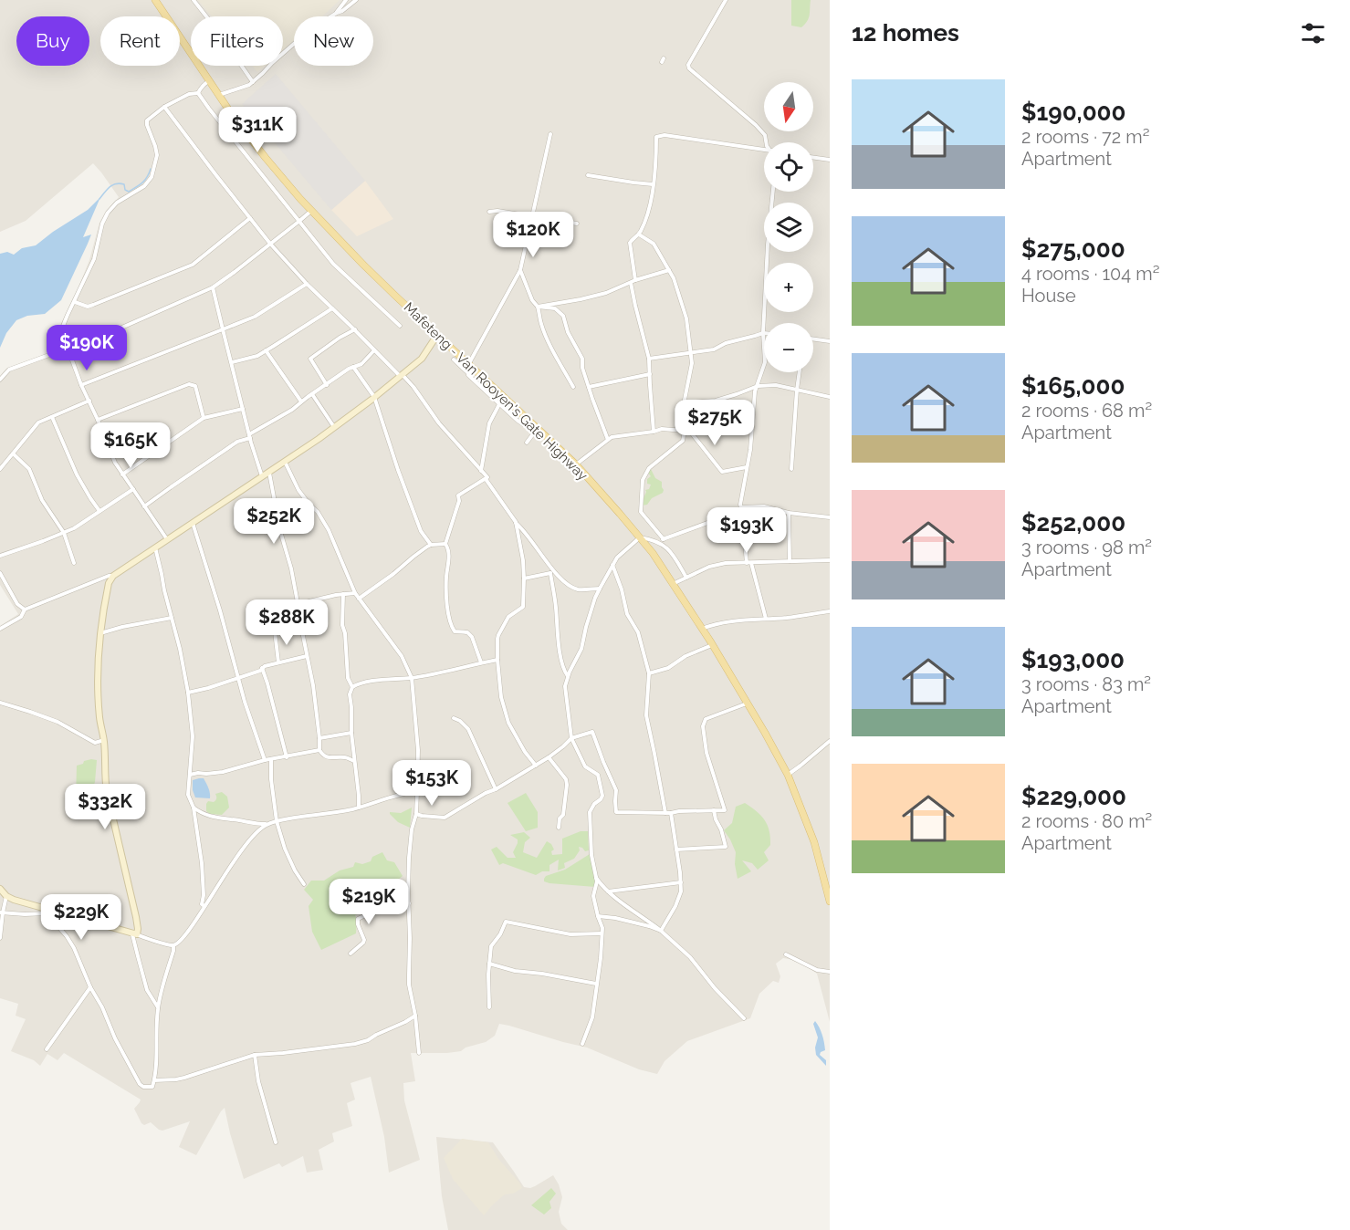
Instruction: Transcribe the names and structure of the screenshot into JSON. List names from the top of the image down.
{
  "streets": {
    "main road": ["Mafeteng - Van Rooyen's Gate Highway"]
  },
  "north": "bottom",
  "page": {
    "heading": "12 homes",
    "chip": [
      "Buy",
      "Rent",
      "Filters",
      "New"
    ],
    "list": [
      {
        "name": "$190,000",
        "note": "2 rooms · 72 m² · Apartment"
      },
      {
        "name": "$275,000",
        "note": "4 rooms · 104 m² · House"
      },
      {
        "name": "$165,000",
        "note": "2 rooms · 68 m² · Apartment"
      },
      {
        "name": "$252,000",
        "note": "3 rooms · 98 m² · Apartment"
      },
      {
        "name": "$193,000",
        "note": "3 rooms · 83 m² · Apartment"
      },
      {
        "name": "$229,000",
        "note": "2 rooms · 80 m² · Apartment"
      }
    ],
    "map_buttons": ["+", "−"],
    "price": [
      "$311K",
      "$120K",
      "$190K",
      "$275K",
      "$165K",
      "$252K",
      "$193K",
      "$288K",
      "$153K",
      "$332K",
      "$219K",
      "$229K"
    ]
  }
}
